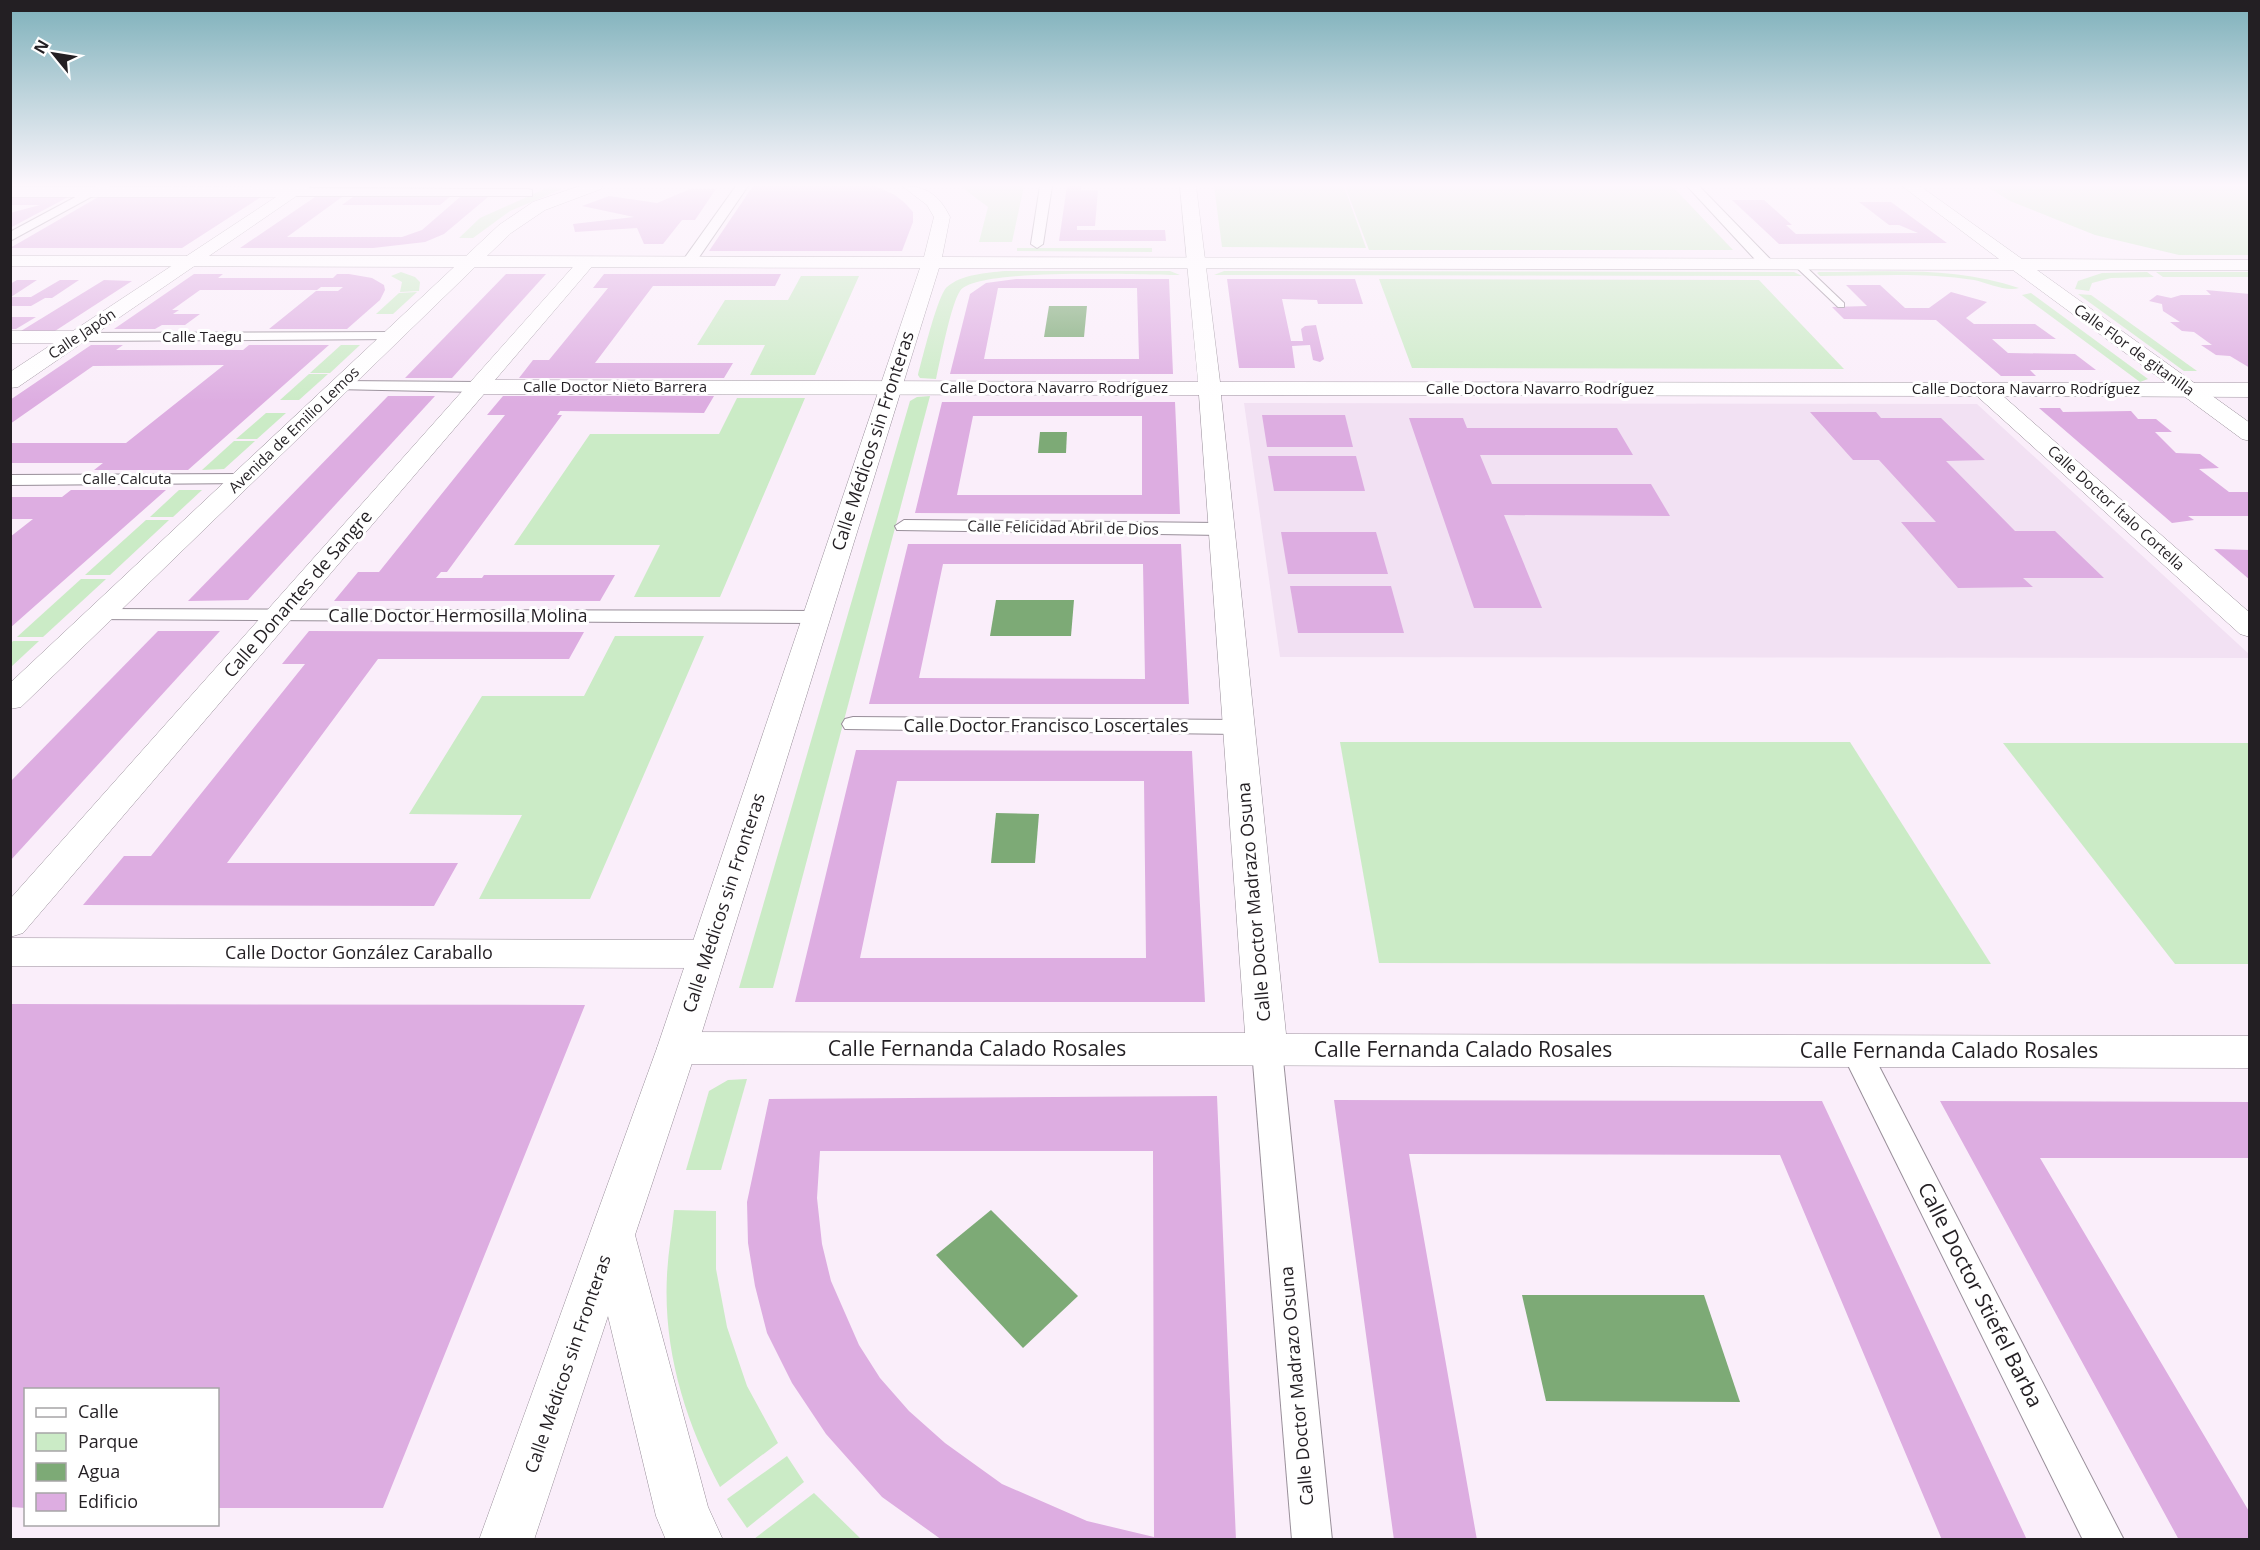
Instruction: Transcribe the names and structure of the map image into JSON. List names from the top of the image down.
{
  "streets": {
    "street": [
      "Calle Japón",
      "Calle Taegu",
      "Calle Flor de gitanilla",
      "Calle Doctor Nieto Barrera",
      "Calle Doctora Navarro Rodríguez",
      "Avenida de Emilio Lemos",
      "Calle Médicos sin Fronteras",
      "Calle Calcuta",
      "Calle Doctor Ítalo Cortella",
      "Calle Felicidad Abril de Dios",
      "Calle Donantes de Sangre",
      "Calle Doctor Hermosilla Molina",
      "Calle Doctor Francisco Loscertales",
      "Calle Doctor Madrazo Osuna",
      "Calle Doctor González Caraballo",
      "Calle Fernanda Calado Rosales",
      "Calle Doctor Stiefel Barba"
    ]
  },
  "crossings": [
    ["Calle Japón", "Calle Taegu"],
    ["Calle Taegu", "Avenida de Emilio Lemos"],
    ["Calle Flor de gitanilla", "Calle Doctora Navarro Rodríguez"],
    ["Calle Doctor Nieto Barrera", "Calle Doctora Navarro Rodríguez"],
    ["Calle Doctor Nieto Barrera", "Avenida de Emilio Lemos"],
    ["Calle Doctor Nieto Barrera", "Calle Médicos sin Fronteras"],
    ["Calle Doctor Nieto Barrera", "Calle Donantes de Sangre"],
    ["Calle Doctora Navarro Rodríguez", "Calle Médicos sin Fronteras"],
    ["Calle Doctora Navarro Rodríguez", "Calle Doctor Ítalo Cortella"],
    ["Calle Doctora Navarro Rodríguez", "Calle Doctor Madrazo Osuna"],
    ["Avenida de Emilio Lemos", "Calle Calcuta"],
    ["Avenida de Emilio Lemos", "Calle Doctor Hermosilla Molina"],
    ["Calle Médicos sin Fronteras", "Calle Doctor Hermosilla Molina"],
    ["Calle Médicos sin Fronteras", "Calle Doctor González Caraballo"],
    ["Calle Médicos sin Fronteras", "Calle Fernanda Calado Rosales"],
    ["Calle Felicidad Abril de Dios", "Calle Doctor Madrazo Osuna"],
    ["Calle Donantes de Sangre", "Calle Doctor Hermosilla Molina"],
    ["Calle Doctor Francisco Loscertales", "Calle Doctor Madrazo Osuna"],
    ["Calle Doctor Madrazo Osuna", "Calle Fernanda Calado Rosales"],
    ["Calle Fernanda Calado Rosales", "Calle Doctor Stiefel Barba"]
  ],
  "legend": [
    "Calle",
    "Parque",
    "Agua",
    "Edificio"
  ],
  "north": "top left"
}
